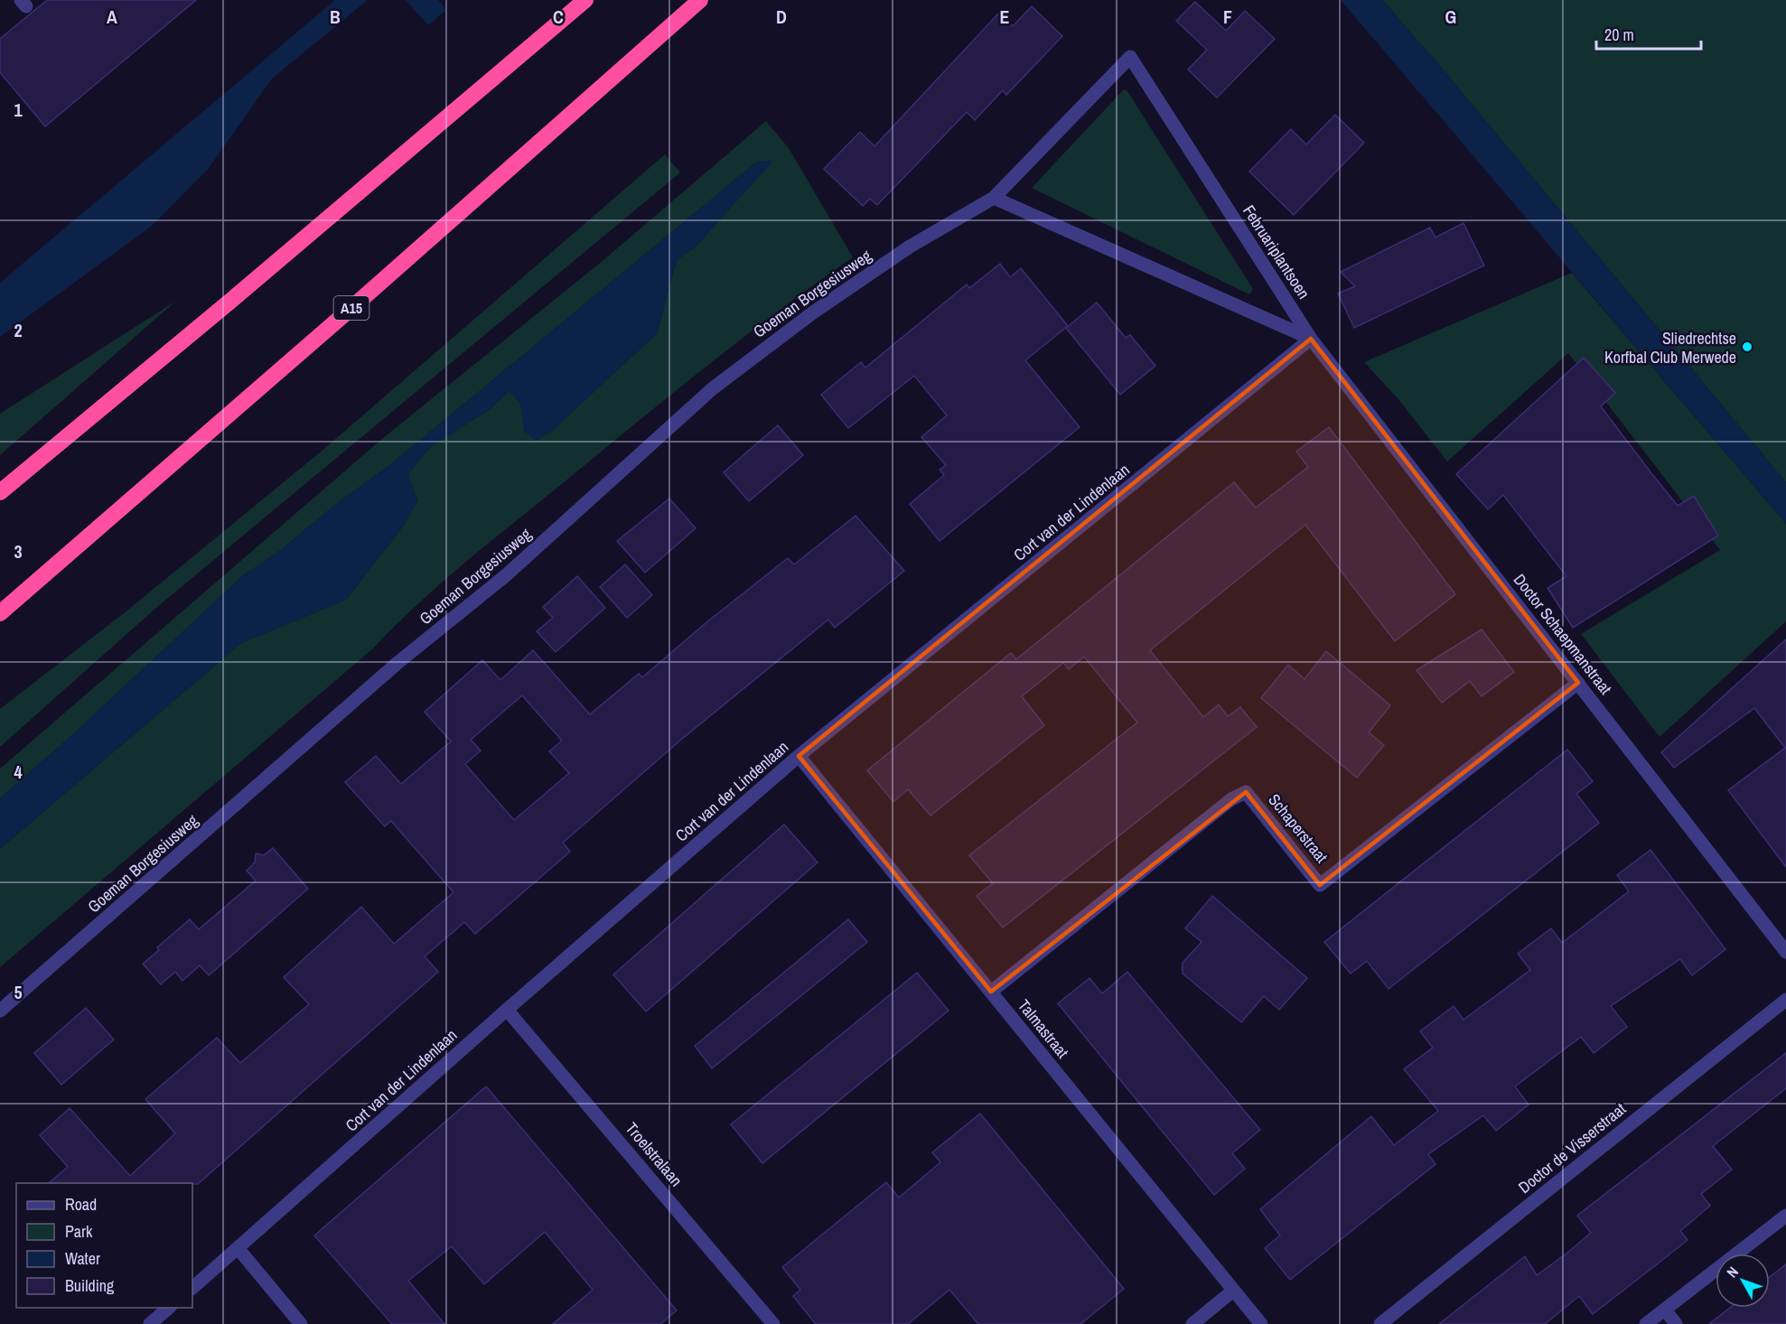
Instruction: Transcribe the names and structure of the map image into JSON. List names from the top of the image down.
{
  "streets": {
    "highway": ["A15"],
    "street": [
      "Februariplantsoen",
      "Goeman Borgesiusweg",
      "Cort van der Lindenlaan",
      "Doctor Schaepmanstraat",
      "Schaperstraat",
      "Talmastraat",
      "Doctor de Visserstraat",
      "Troelstralaan"
    ]
  },
  "crossings": [
    ["Februariplantsoen", "Goeman Borgesiusweg"],
    ["Februariplantsoen", "Cort van der Lindenlaan"],
    ["Februariplantsoen", "Doctor Schaepmanstraat"],
    ["Cort van der Lindenlaan", "Doctor Schaepmanstraat"],
    ["Cort van der Lindenlaan", "Talmastraat"],
    ["Cort van der Lindenlaan", "Troelstralaan"],
    ["Doctor Schaepmanstraat", "Schaperstraat"],
    ["Schaperstraat", "Talmastraat"]
  ],
  "places": ["Sliedrechtse Korfbal Club Merwede"],
  "legend": [
    "Road",
    "Park",
    "Water",
    "Building"
  ],
  "scale_bar": "20 m",
  "north": "top left",
  "grid": {
    "columns": [
      "A",
      "B",
      "C",
      "D",
      "E",
      "F",
      "G"
    ],
    "rows": [
      "1",
      "2",
      "3",
      "4",
      "5"
    ]
  }
}
